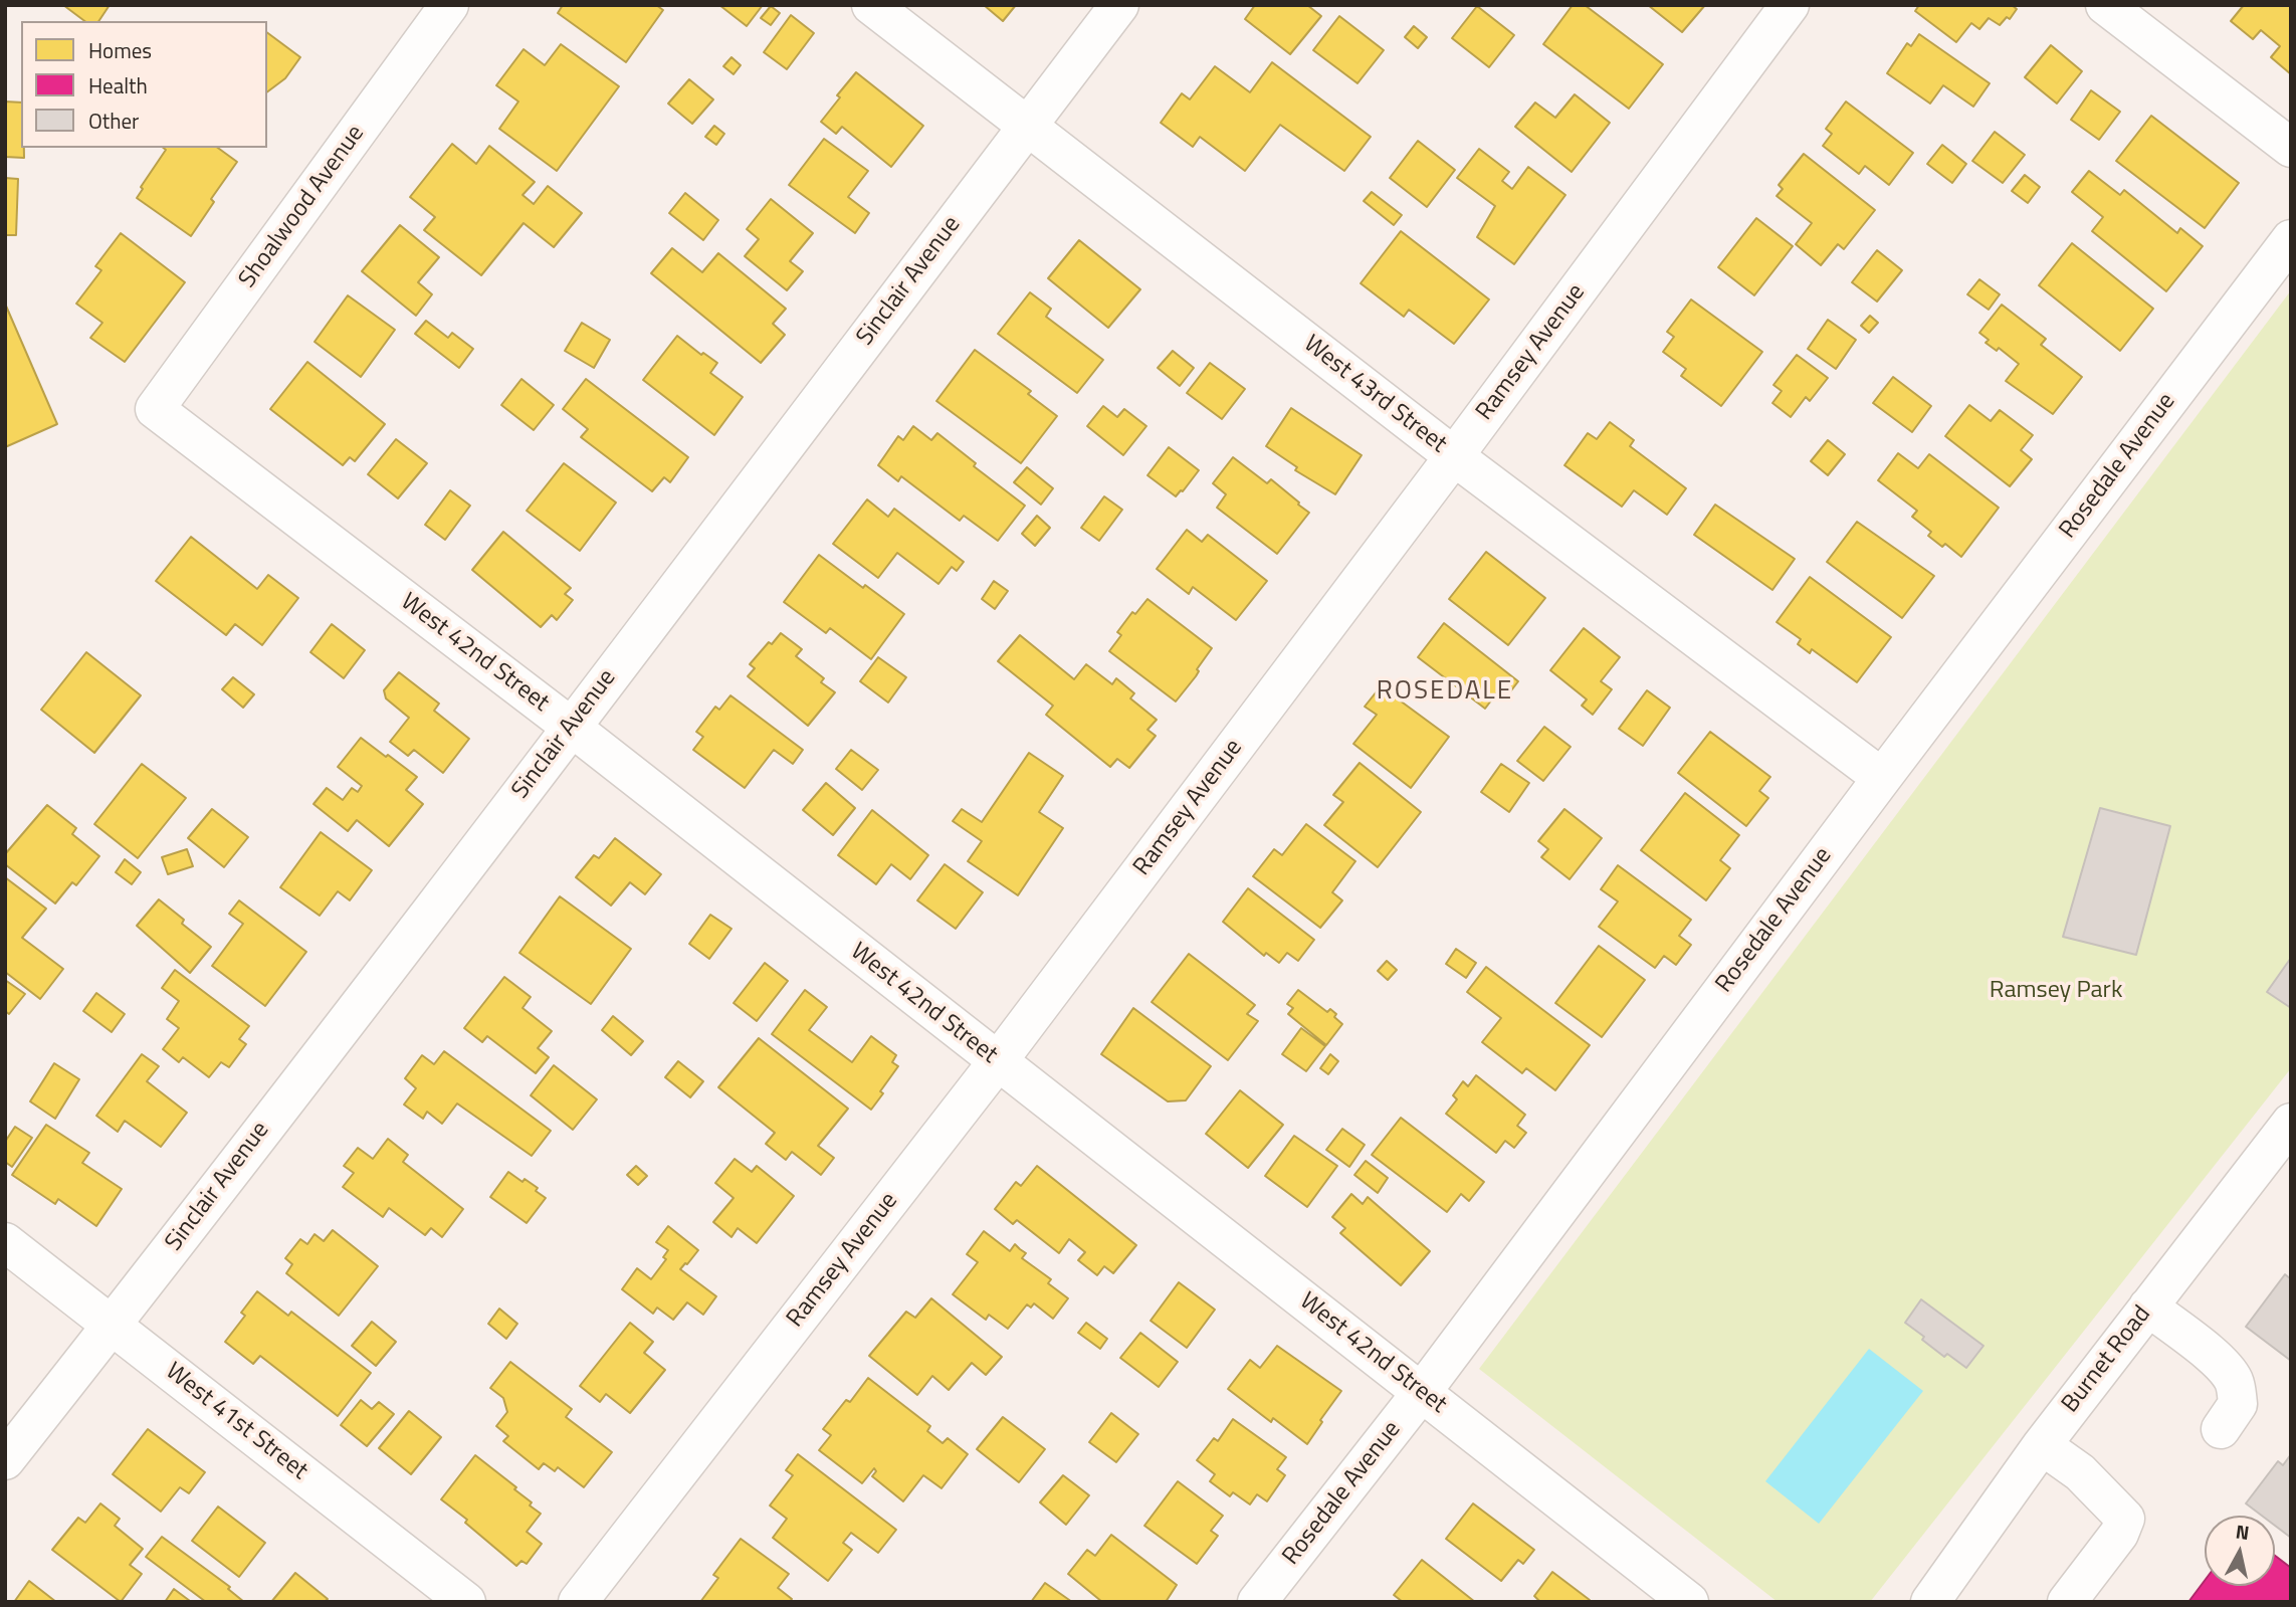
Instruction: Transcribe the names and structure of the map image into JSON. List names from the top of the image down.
{
  "streets": {
    "street": [
      "Shoalwood Avenue",
      "Sinclair Avenue",
      "Ramsey Avenue",
      "West 43rd Street",
      "Rosedale Avenue",
      "West 42nd Street",
      "Burnet Road",
      "West 41st Street"
    ]
  },
  "crossings": [
    ["Shoalwood Avenue", "West 42nd Street"],
    ["Sinclair Avenue", "West 43rd Street"],
    ["Sinclair Avenue", "West 42nd Street"],
    ["Sinclair Avenue", "West 41st Street"],
    ["Ramsey Avenue", "West 43rd Street"],
    ["Ramsey Avenue", "West 42nd Street"],
    ["West 43rd Street", "Rosedale Avenue"],
    ["Rosedale Avenue", "West 42nd Street"]
  ],
  "districts": ["ROSEDALE"],
  "parks": ["Ramsey Park"],
  "legend": ["Homes", "Health", "Other"],
  "north": "top"
}
